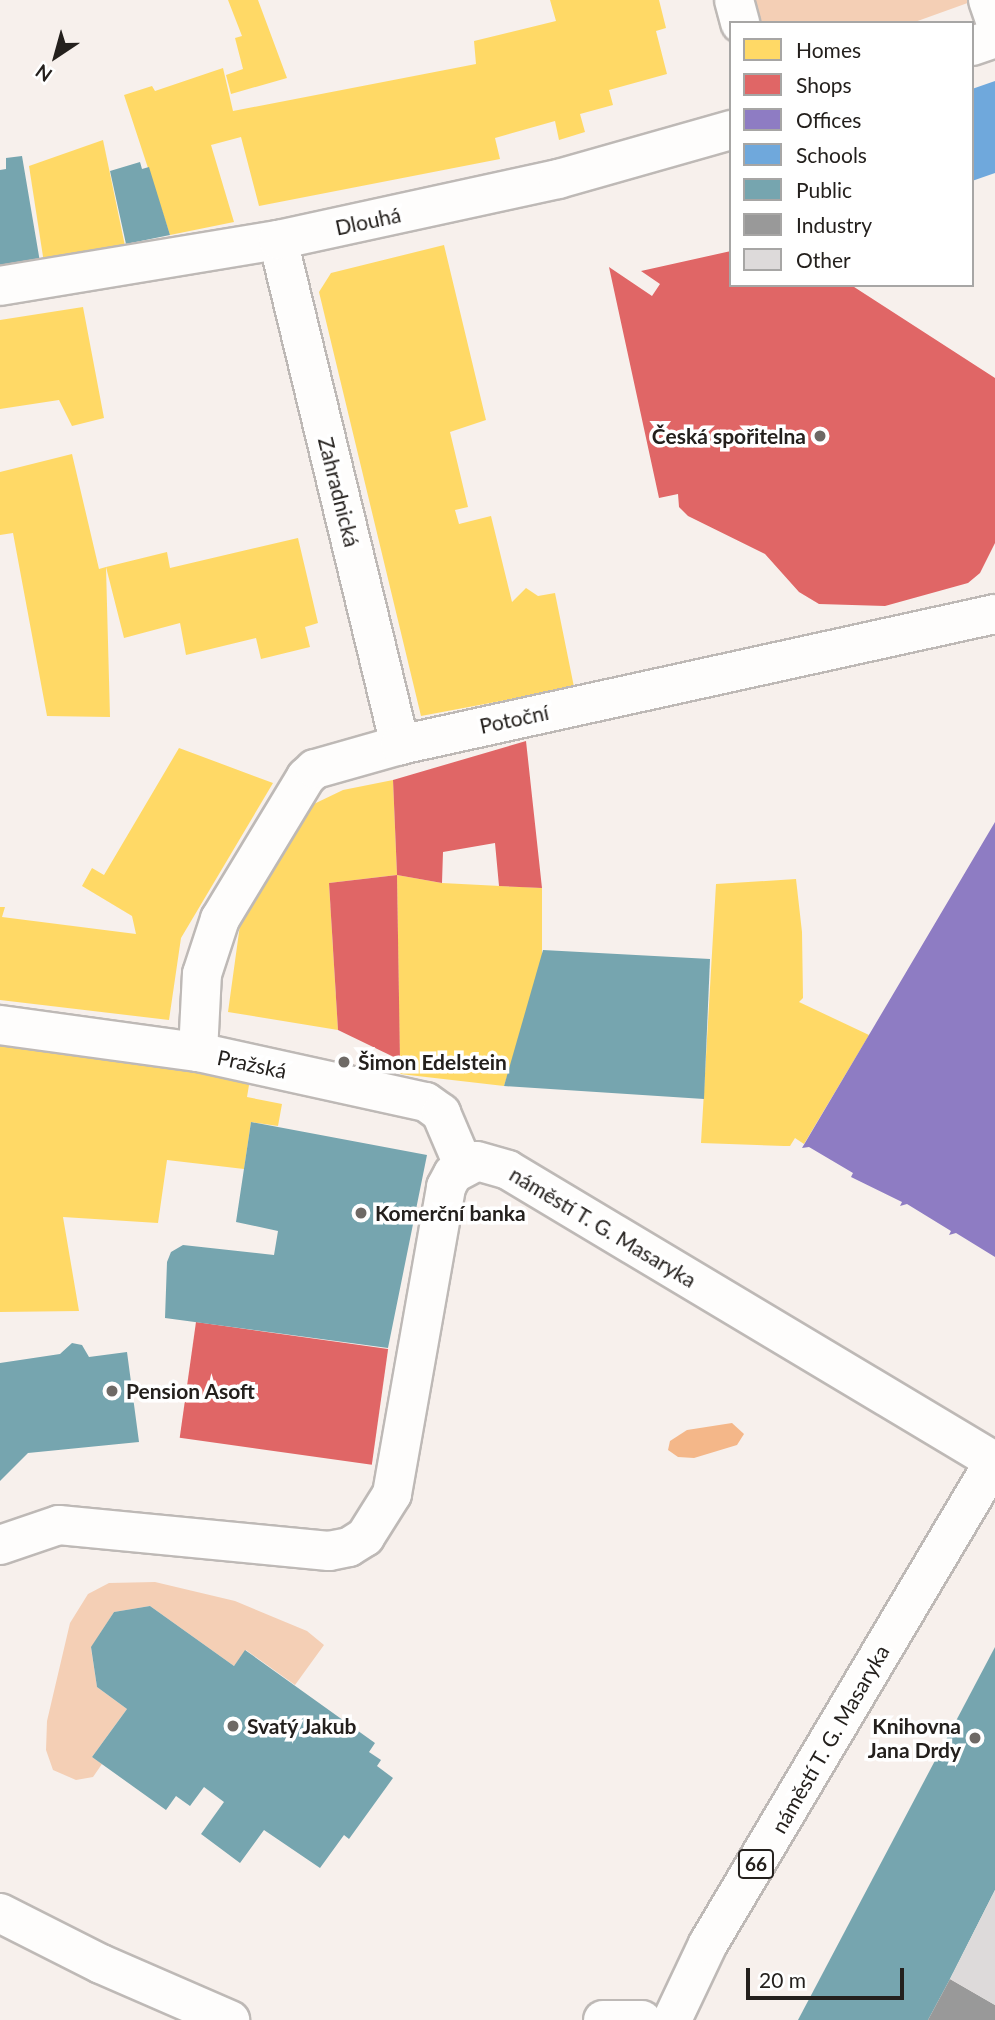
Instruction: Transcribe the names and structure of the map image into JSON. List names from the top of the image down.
{
  "streets": {
    "street": [
      "Dlouhá",
      "Zahradnická",
      "Potoční",
      "Pražská",
      "náměstí T. G. Masaryka",
      "66"
    ]
  },
  "crossings": [
    ["Dlouhá", "Zahradnická"],
    ["Zahradnická", "Potoční"],
    ["Potoční", "Pražská"],
    ["Pražská", "náměstí T. G. Masaryka"]
  ],
  "places": [
    "Česká spořitelna",
    "Šimon Edelstein",
    "Komerční banka",
    "Pension Asoft",
    "Svatý Jakub",
    "Knihovna Jana Drdy"
  ],
  "legend": [
    "Homes",
    "Shops",
    "Offices",
    "Schools",
    "Public",
    "Industry",
    "Other"
  ],
  "scale_bar": "20 m",
  "north": "bottom left"
}
